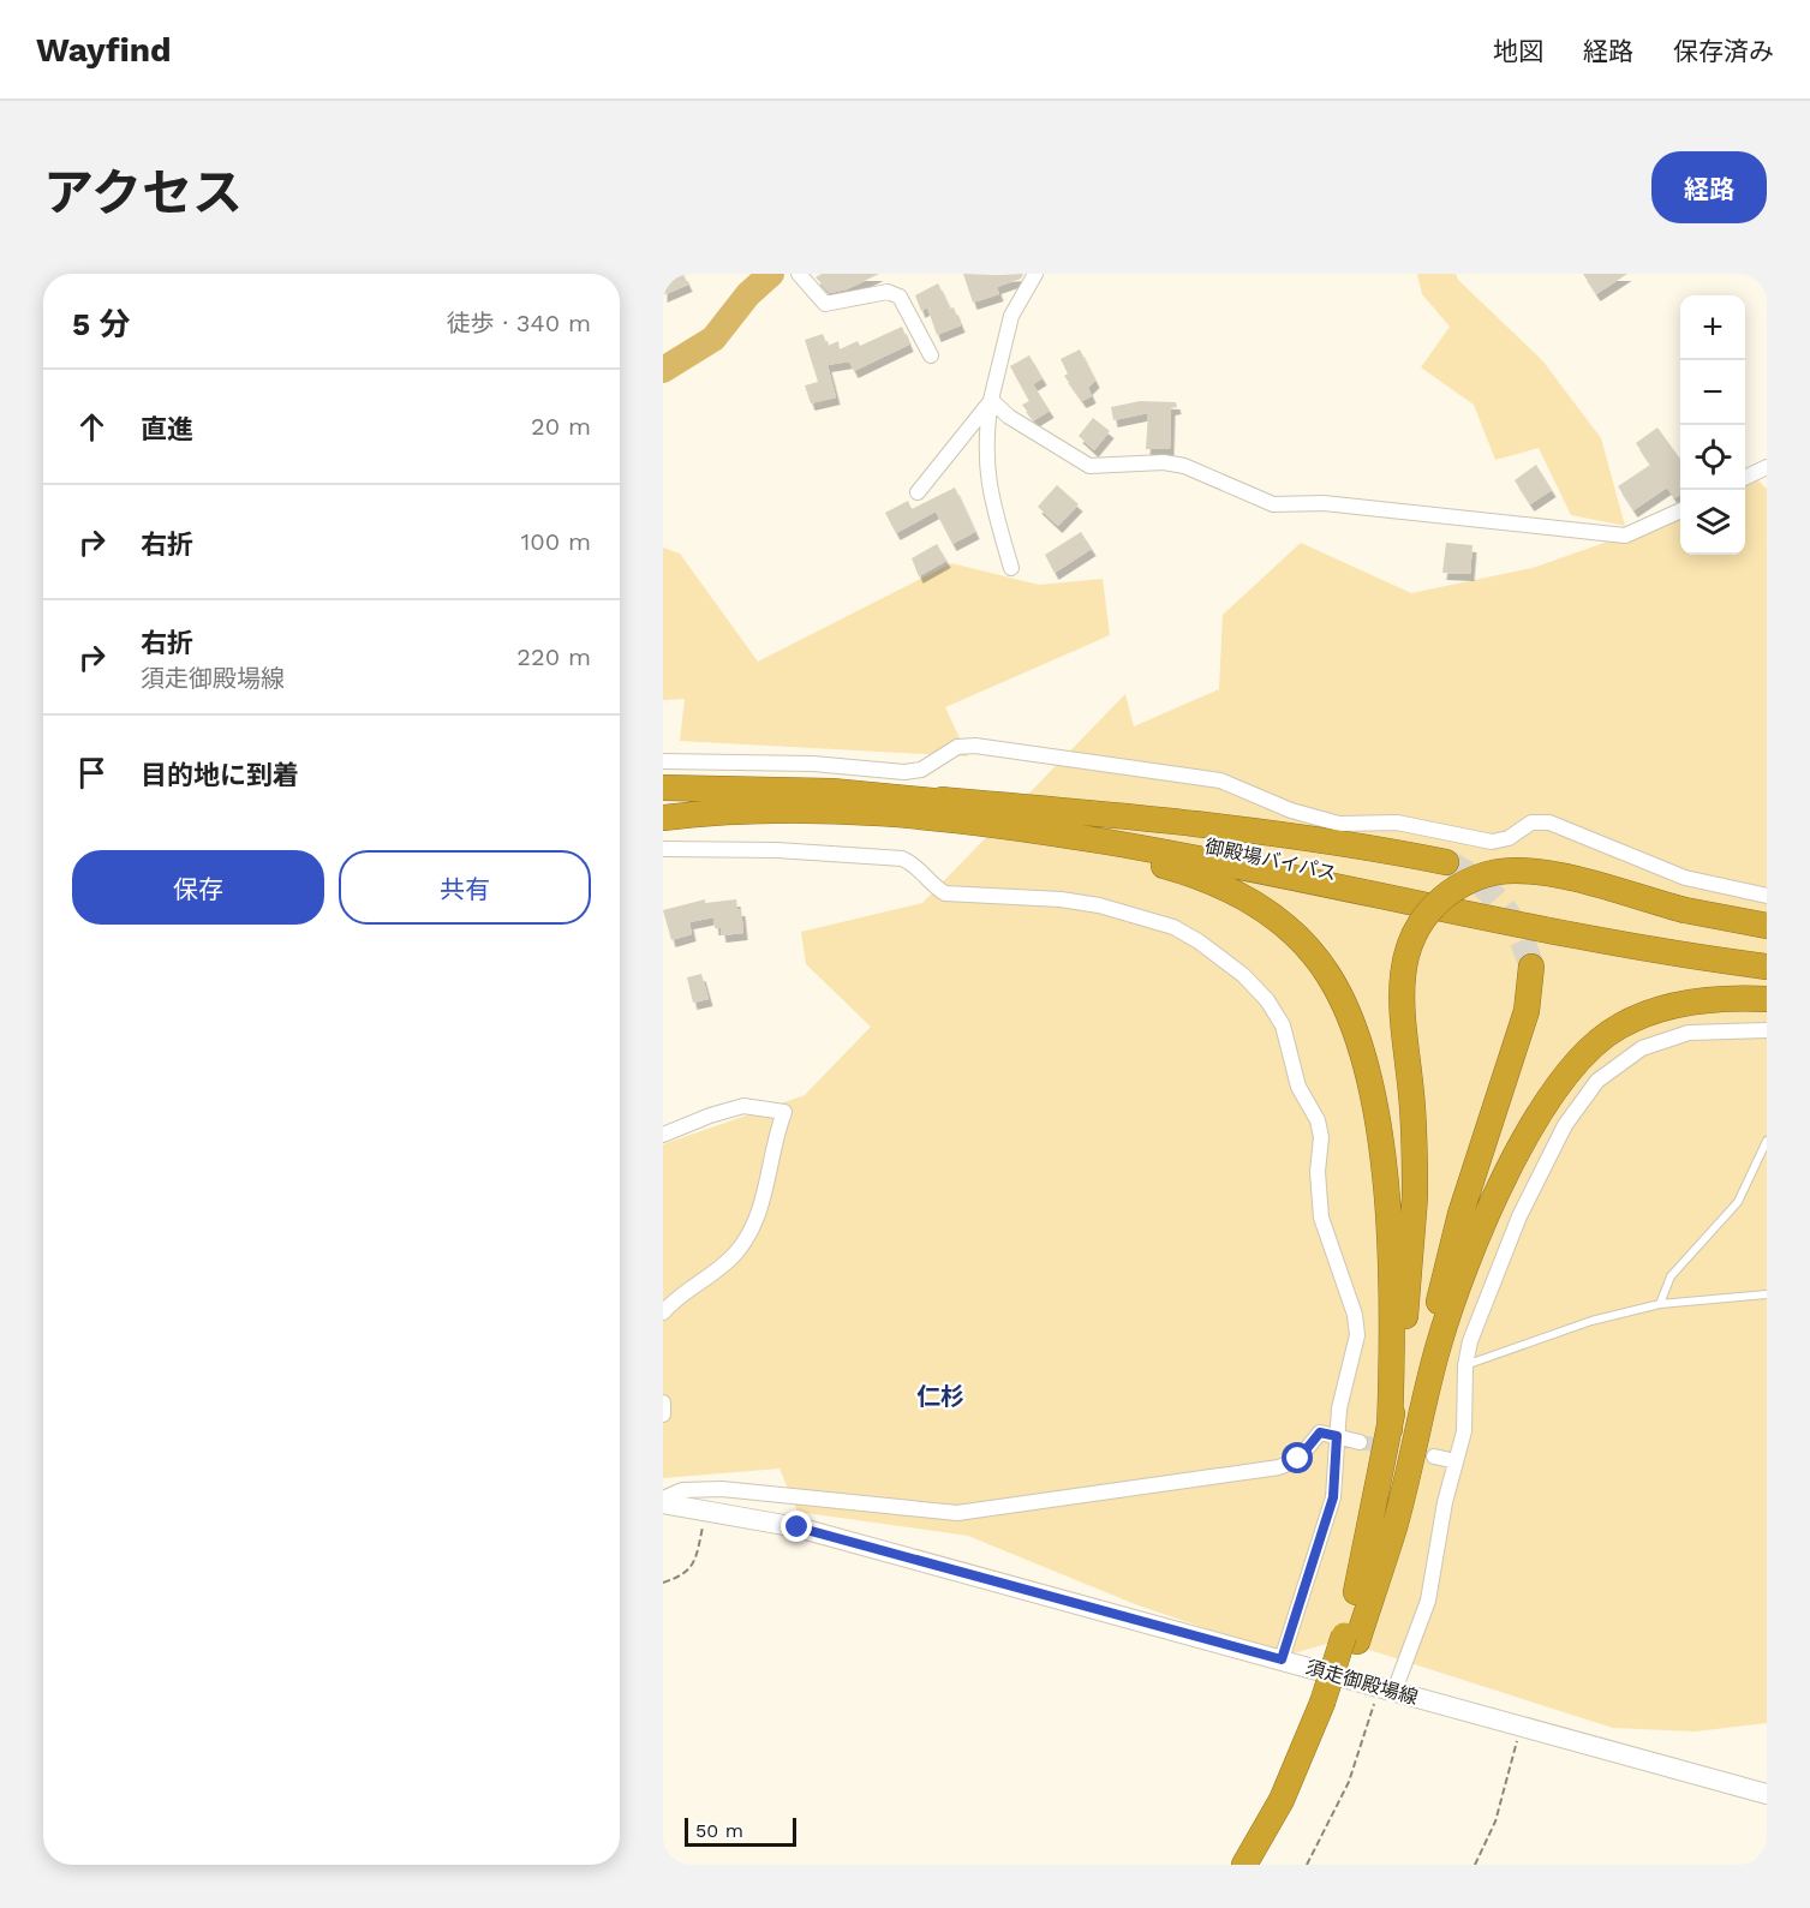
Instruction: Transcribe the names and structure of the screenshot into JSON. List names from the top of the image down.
{
  "streets": {
    "highway": ["御殿場バイパス"],
    "main road": ["須走御殿場線"]
  },
  "districts": ["仁杉"],
  "scale_bar": "50 m",
  "page": {
    "header": "Wayfind",
    "nav": ["地図", "経路", "保存済み"],
    "title": "アクセス",
    "buttons": [
      "経路",
      ["保存", "共有"]
    ],
    "heading": ["5 分", "徒歩 · 340 m"],
    "map_buttons": ["+", "−"],
    "list": [
      ["直進", "20 m"],
      ["右折", "100 m"],
      ["右折", "須走御殿場線", "220 m"],
      "目的地に到着"
    ],
    "scale": "50 m"
  }
}
